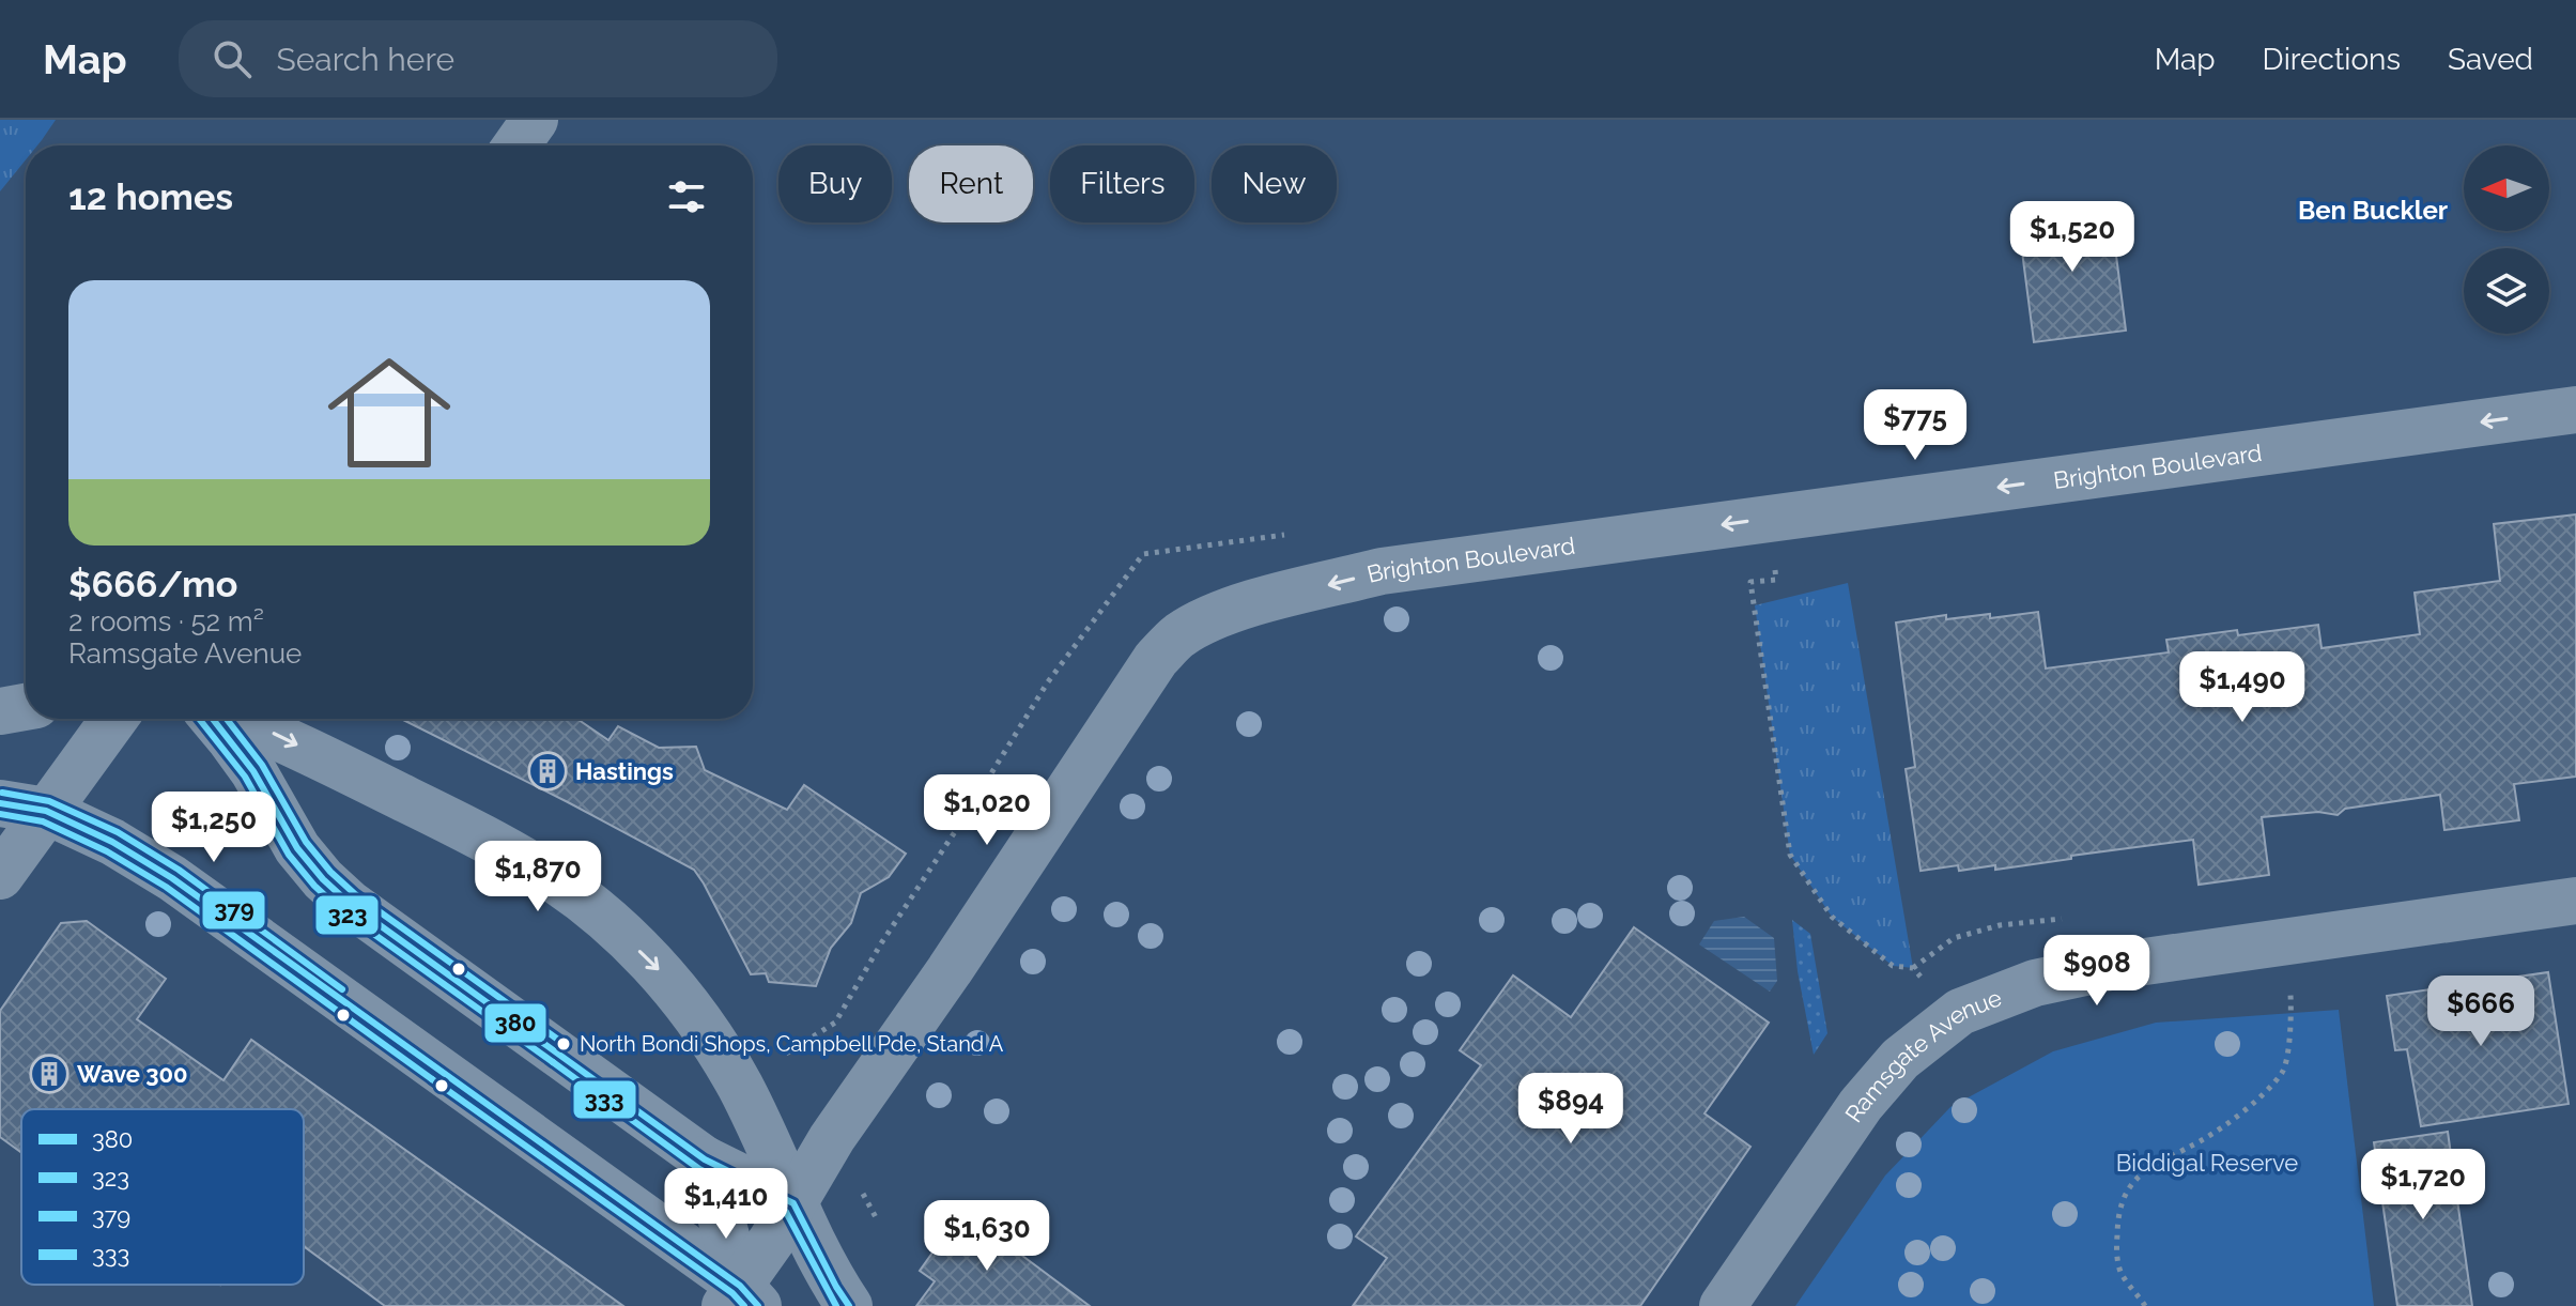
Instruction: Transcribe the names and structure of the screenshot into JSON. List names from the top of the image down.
{
  "streets": {
    "street": ["Brighton Boulevard", "Ramsgate Avenue"]
  },
  "one_way": ["Brighton Boulevard"],
  "districts": ["Ben Buckler"],
  "parks": ["Biddigal Reserve"],
  "places": {
    "building": ["Hastings", "Wave 300"],
    "other": ["North Bondi Shops, Campbell Pde, Stand A"]
  },
  "lines": [
    "transit line 380",
    "transit line 323",
    "transit line 379",
    "transit line 333"
  ],
  "legend": [
    "380",
    "323",
    "379",
    "333"
  ],
  "north": "left",
  "page": {
    "header": "Map",
    "search": "Search here",
    "nav": ["Map", "Directions", "Saved"],
    "chip": [
      "Buy",
      "Rent",
      "Filters",
      "New"
    ],
    "heading": "12 homes",
    "price": [
      "$1,520",
      "$775",
      "$1,490",
      "$1,020",
      "$1,250",
      "$1,870",
      "$908",
      "$666",
      "$894",
      "$1,720",
      "$1,410",
      "$1,630"
    ],
    "list": [
      {
        "name": "$666/mo",
        "note": "2 rooms · 52 m² · Ramsgate Avenue"
      }
    ]
  }
}
